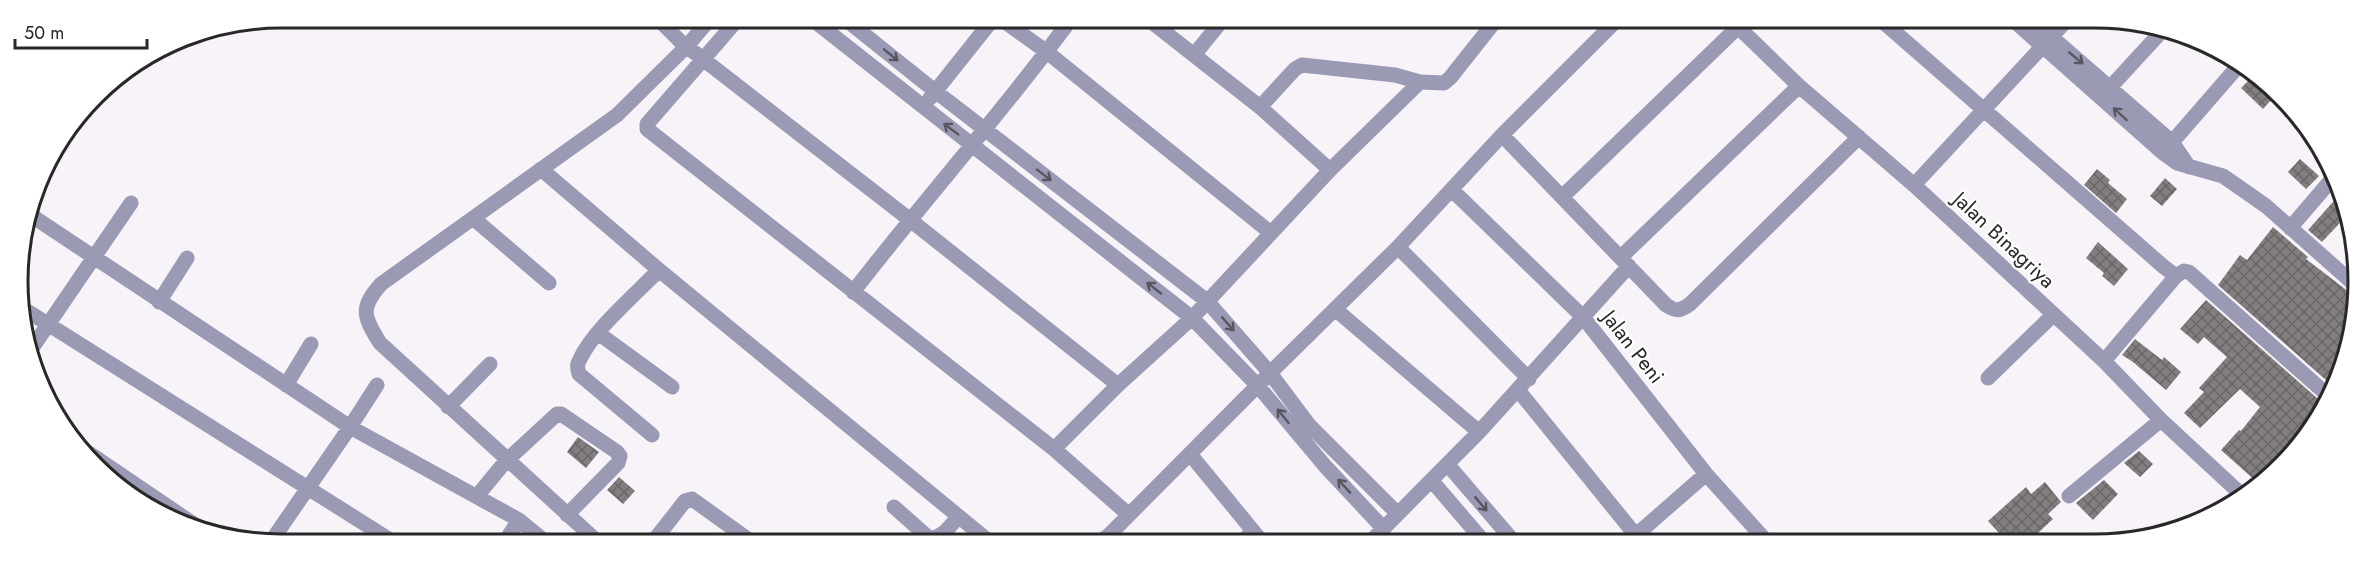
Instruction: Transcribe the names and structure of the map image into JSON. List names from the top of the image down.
{
  "streets": {
    "street": ["Jalan Binagriya", "Jalan Peni"]
  },
  "scale_bar": "50 m"
}
